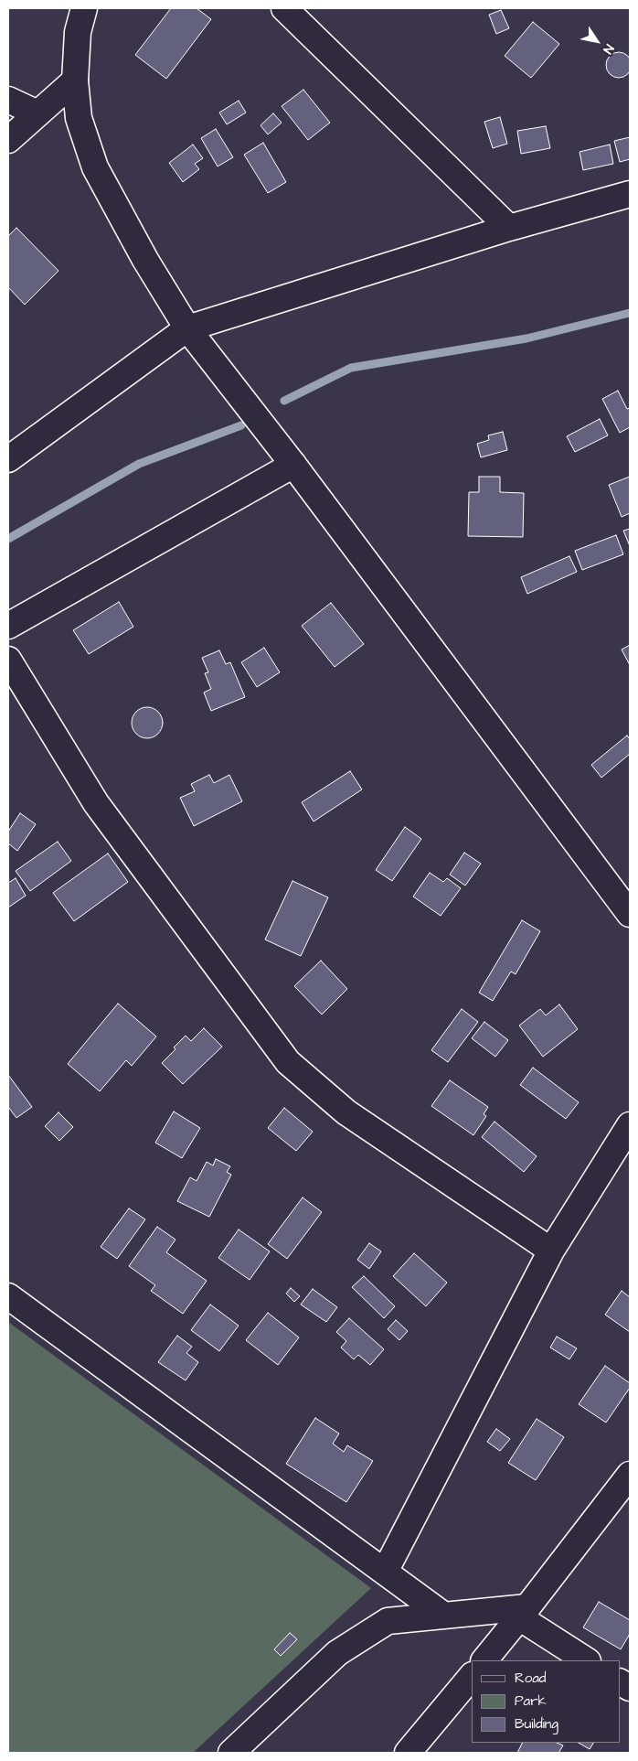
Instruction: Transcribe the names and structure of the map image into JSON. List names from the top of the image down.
{
  "legend": ["Road", "Park", "Building"],
  "north": "bottom right"
}
